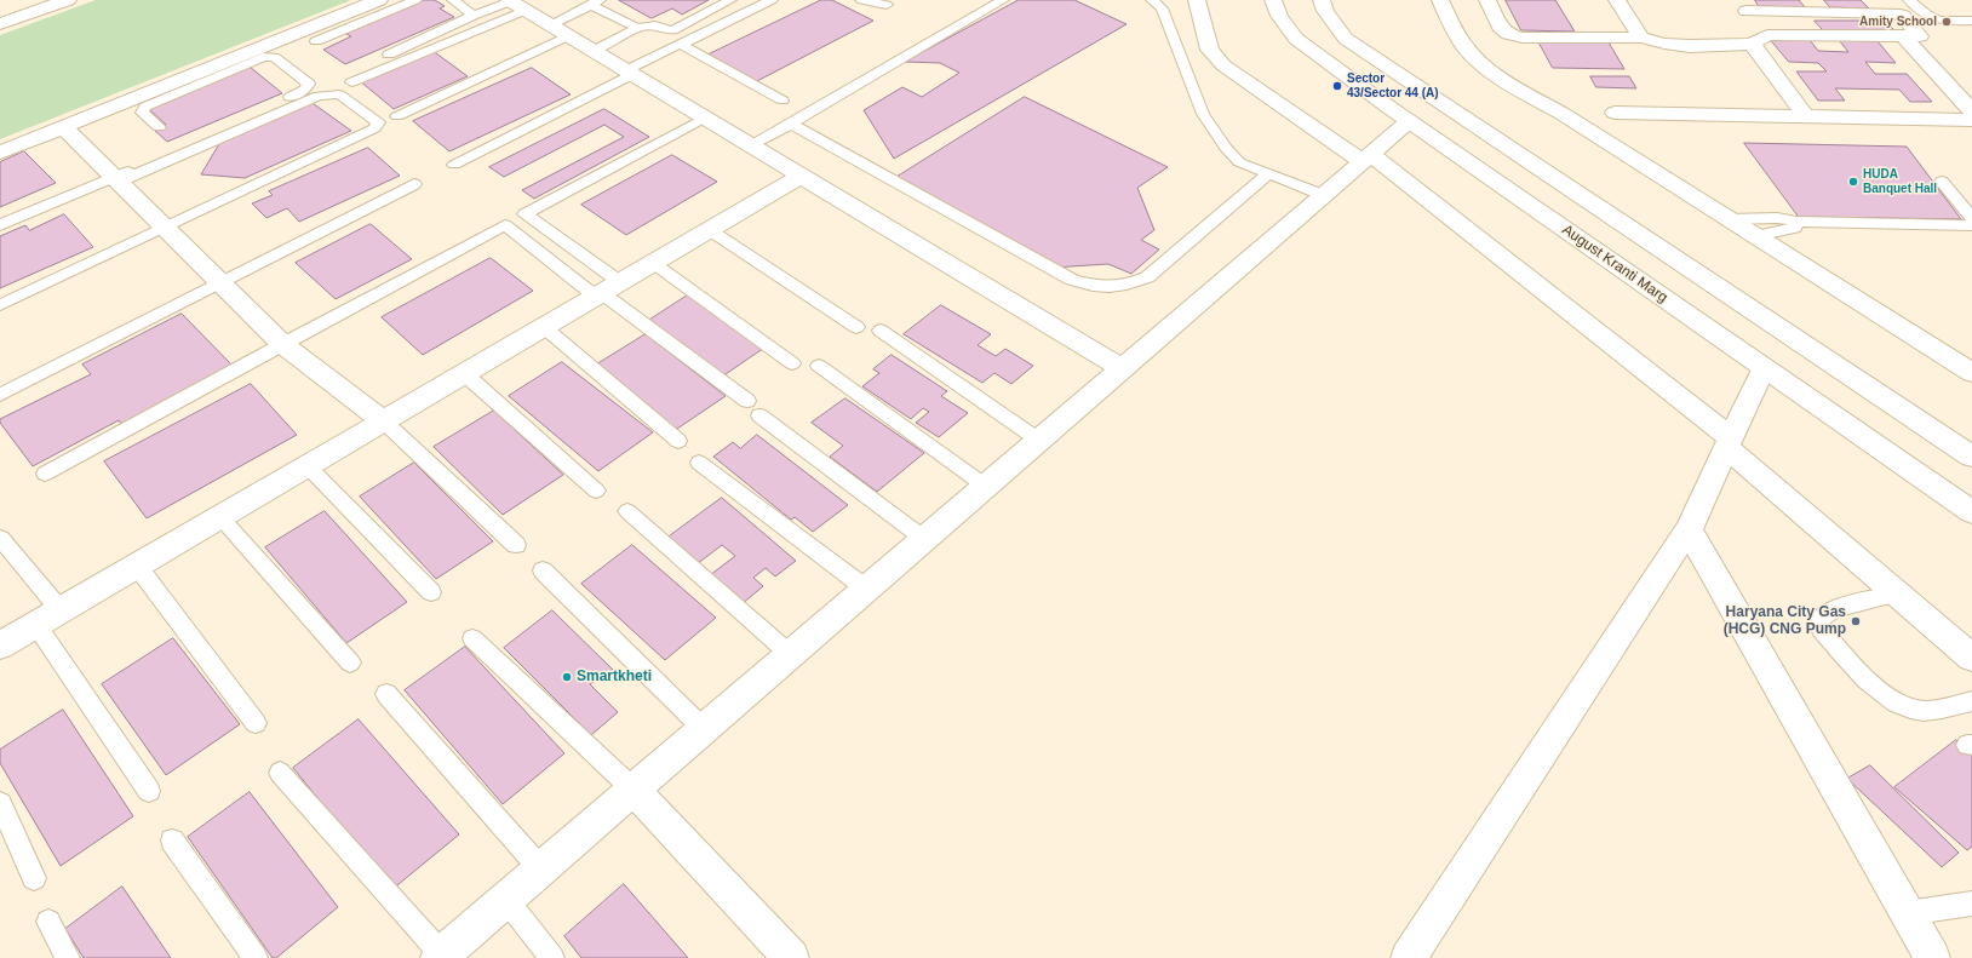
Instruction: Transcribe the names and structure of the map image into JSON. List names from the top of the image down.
{
  "streets": {
    "street": ["August Kranti Marg"]
  },
  "places": [
    "Amity School",
    "Sector 43/Sector 44 (A)",
    "HUDA Banquet Hall",
    "Haryana City Gas (HCG) CNG Pump",
    "Smartkheti"
  ]
}
